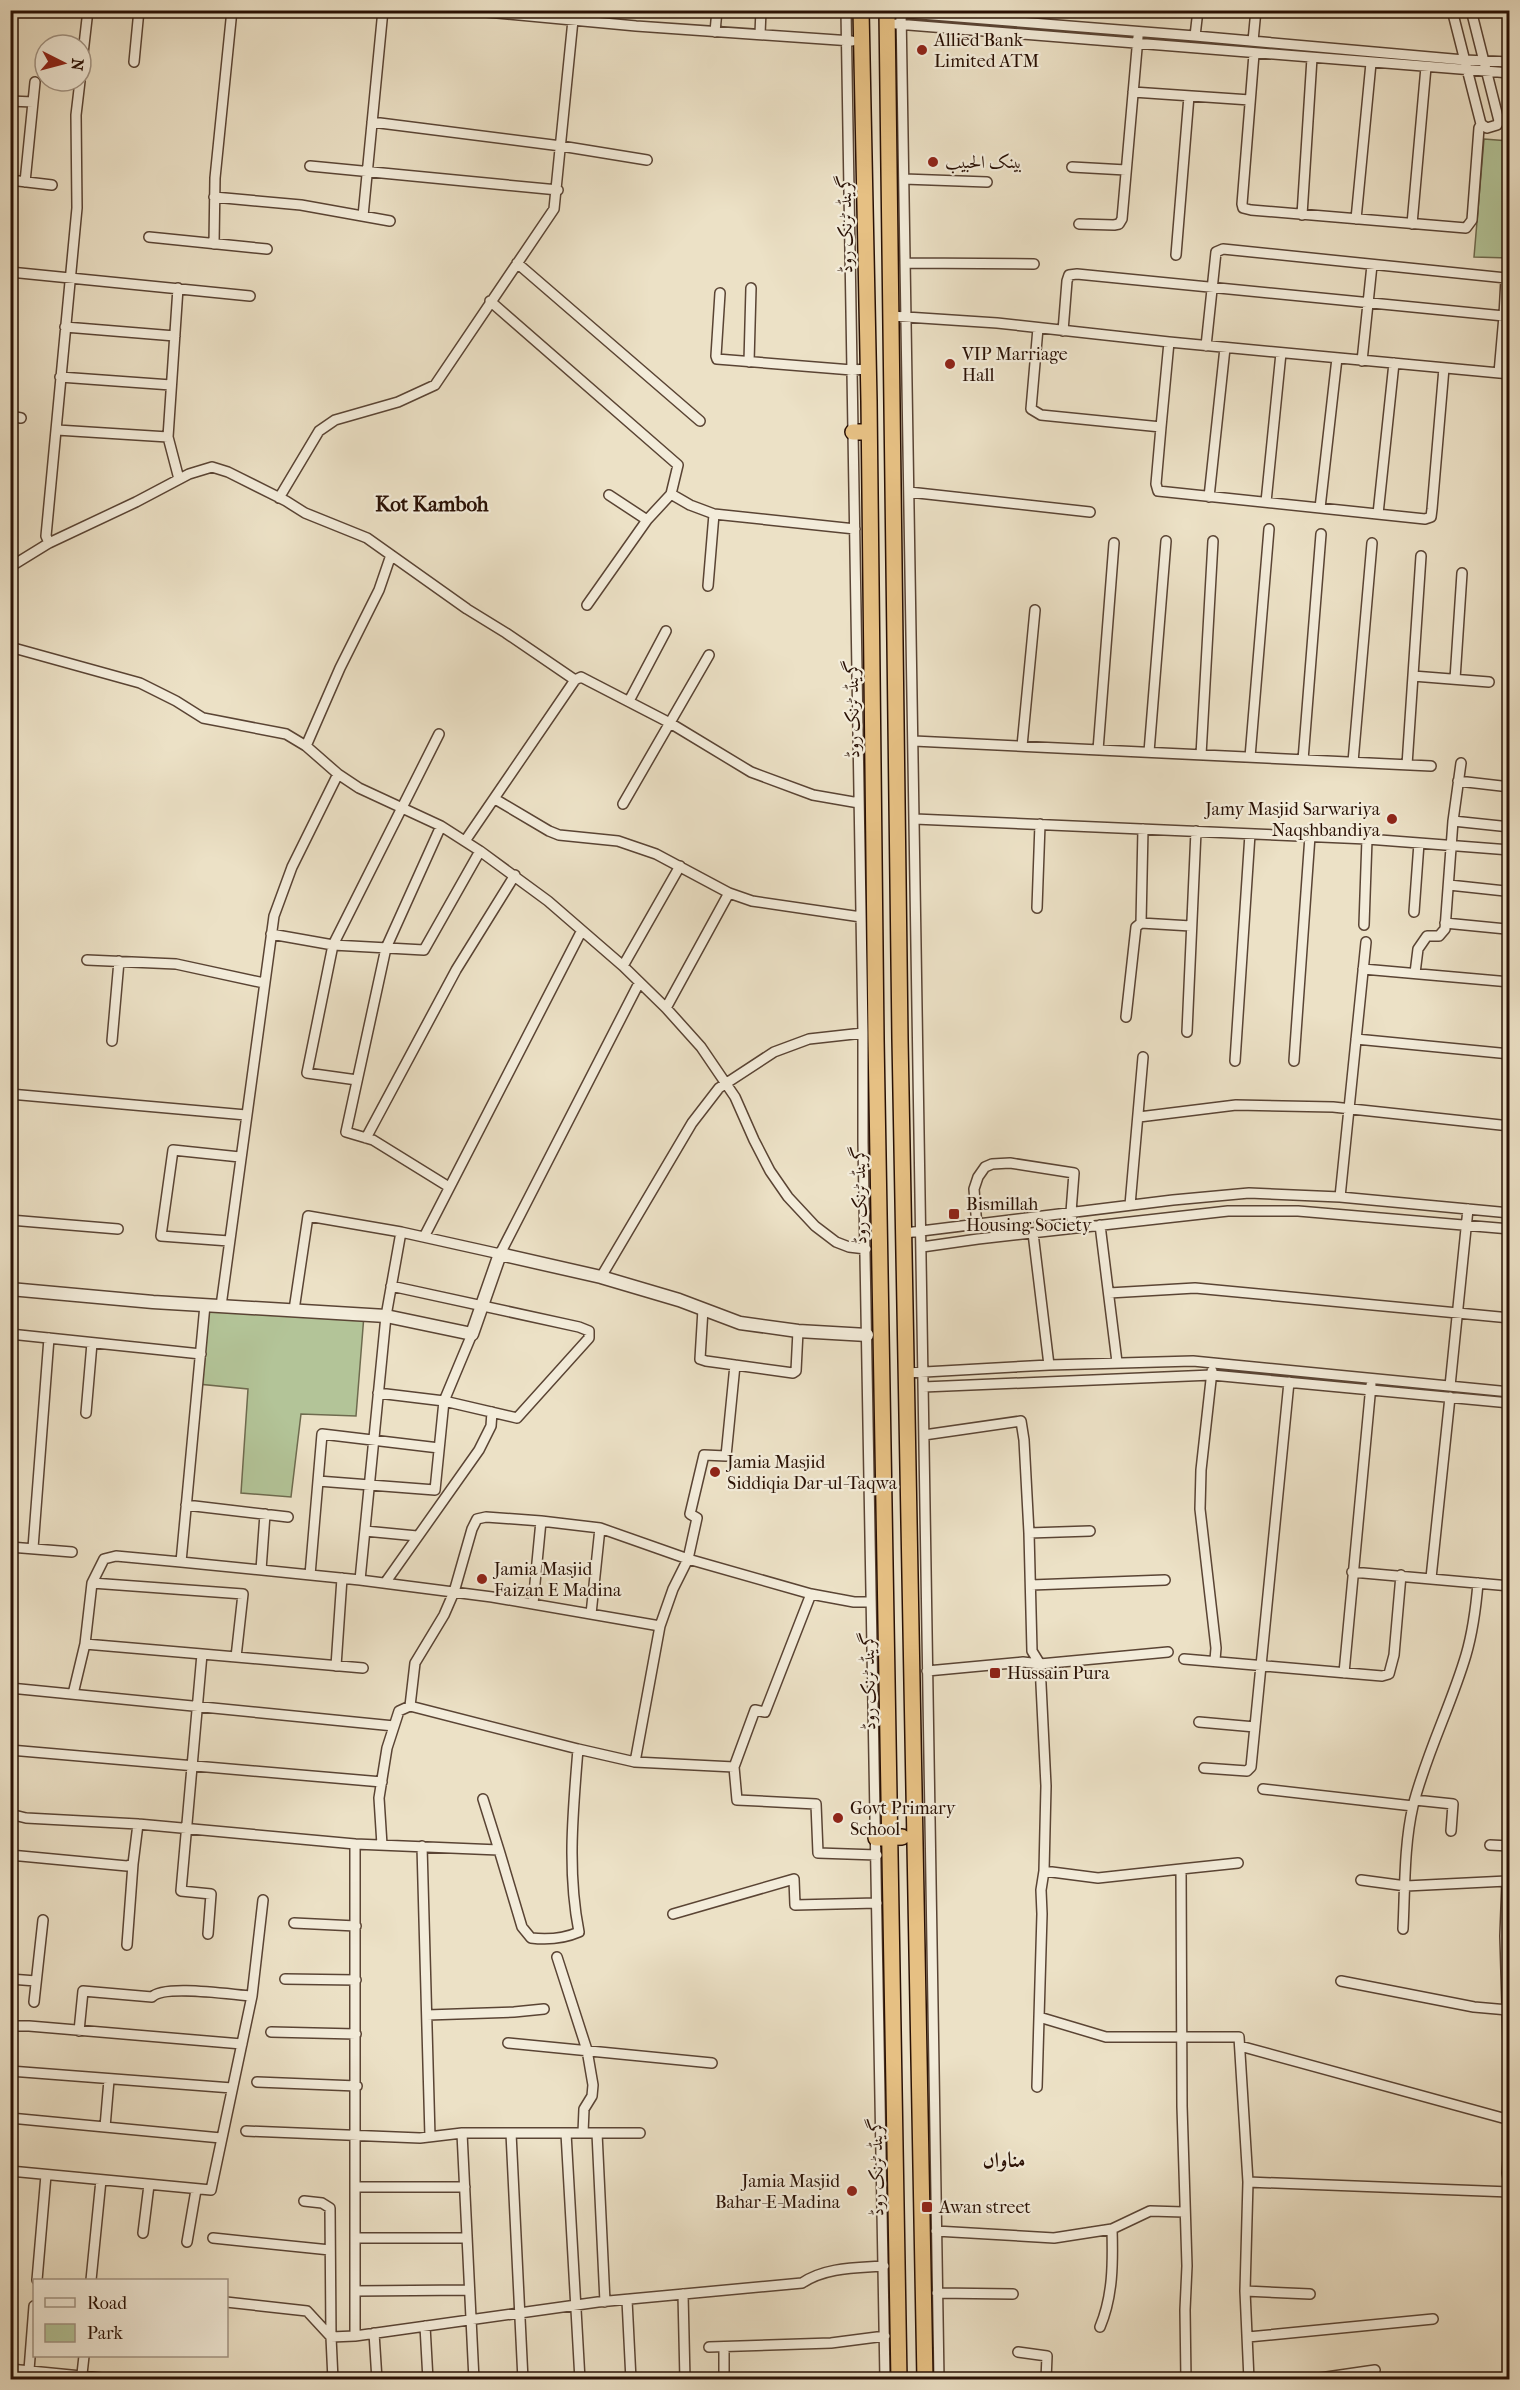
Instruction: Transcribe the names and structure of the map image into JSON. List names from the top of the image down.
{
  "streets": {
    "highway": ["گرینڈ ٹرنک روڈ"]
  },
  "districts": ["Kot Kamboh", "مناواں"],
  "places": {
    "other": [
      "Allied Bank Limited ATM",
      "بينک الحبيب",
      "VIP Marriage Hall",
      "Jamy Masjid Sarwariya Naqshbandiya",
      "Jamia Masjid Siddiqia Dar-ul-Taqwa",
      "Jamia Masjid Faizan E Madina",
      "Govt Primary School",
      "Jamia Masjid Bahar-E-Madina"
    ],
    "transit": ["Bismillah Housing Society", "Hussain Pura", "Awan street"]
  },
  "legend": ["Road", "Park"],
  "north": "right"
}
